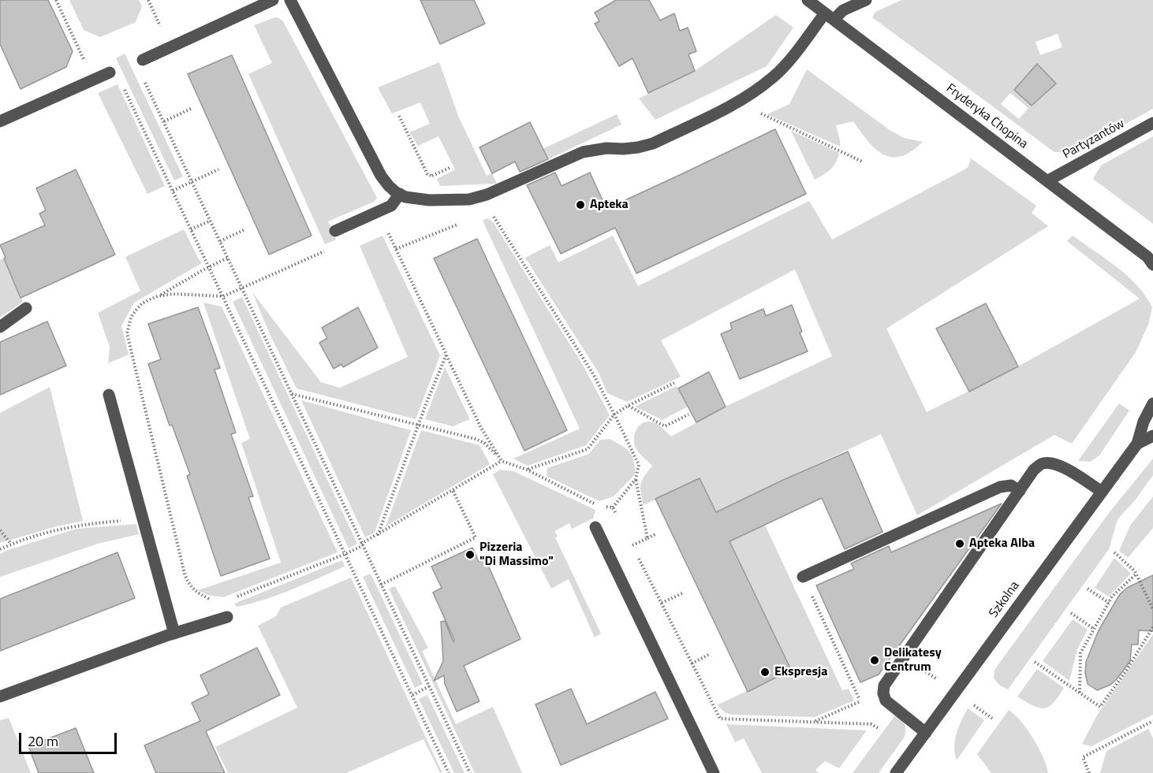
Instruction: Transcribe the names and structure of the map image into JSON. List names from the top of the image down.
{
  "streets": {
    "street": ["Fryderyka Chopina", "Partyzantów", "Szkolna"]
  },
  "crossings": [
    ["Fryderyka Chopina", "Partyzantów"]
  ],
  "places": [
    "Apteka",
    "Apteka Alba",
    "Pizzeria \"Di Massimo\"",
    "Delikatesy Centrum",
    "Ekspresja"
  ],
  "scale_bar": "20 m"
}
